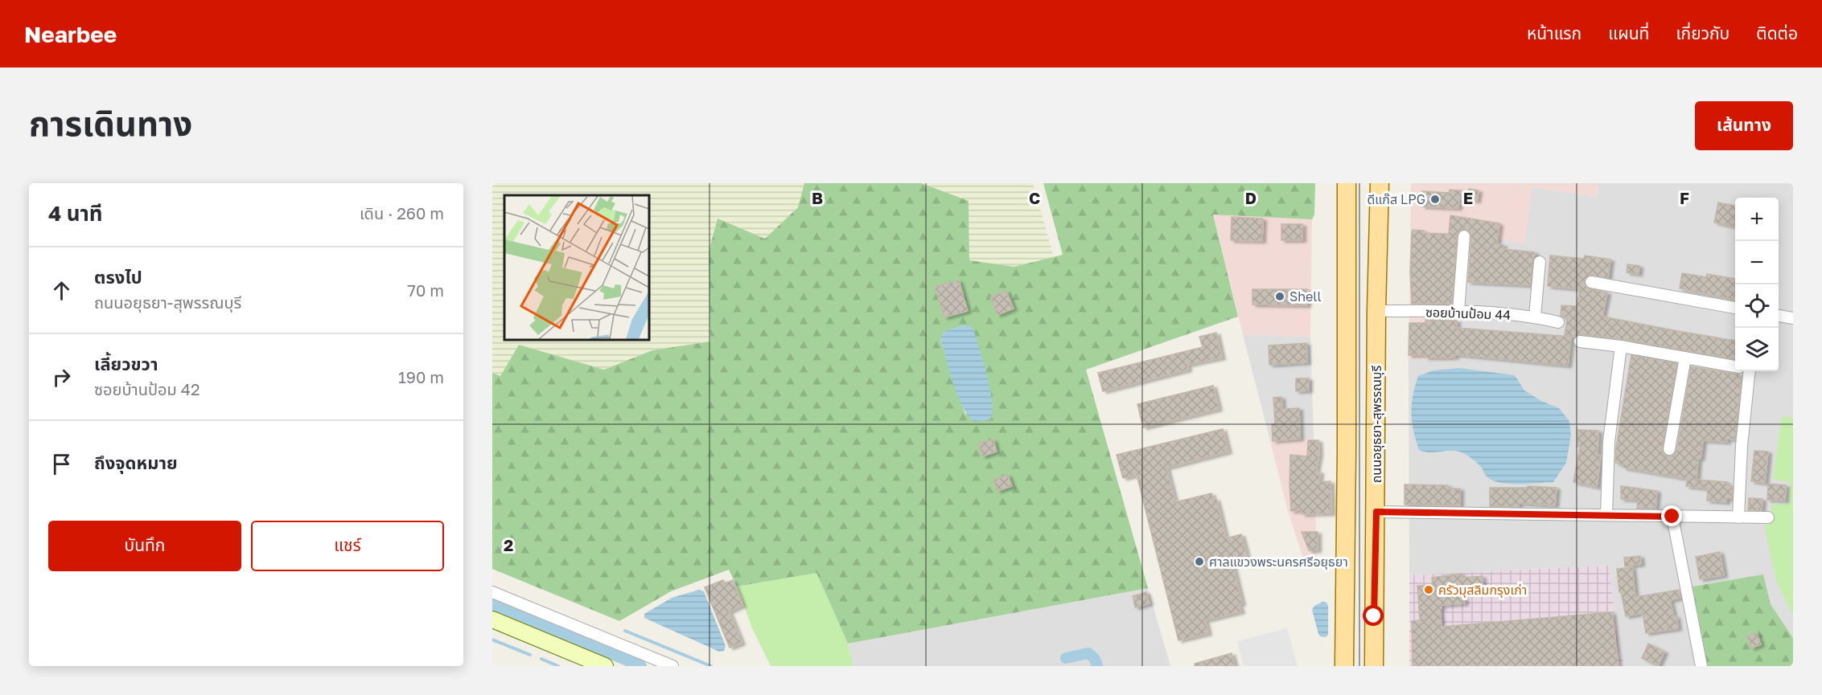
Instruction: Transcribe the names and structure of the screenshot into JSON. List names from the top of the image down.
{
  "streets": {
    "main road": ["ถนนอยุธยา-สุพรรณบุรี"],
    "street": ["ซอยบ้านป้อม 44"]
  },
  "crossings": [
    ["ซอยบ้านป้อม 44", "ถนนอยุธยา-สุพรรณบุรี"]
  ],
  "places": [
    "ดีแก๊ส LPG",
    "Shell",
    "ศาลแขวงพระนครศรีอยุธยา",
    "ครัวมุสลิมกรุงเก่า"
  ],
  "page": {
    "header": "Nearbee",
    "nav": [
      "หน้าแรก",
      "แผนที่",
      "เกี่ยวกับ",
      "ติดต่อ"
    ],
    "title": "การเดินทาง",
    "buttons": [
      "เส้นทาง",
      ["บันทึก", "แชร์"]
    ],
    "heading": ["4 นาที", "เดิน · 260 m"],
    "map_buttons": ["+", "−"],
    "list": [
      ["ตรงไป", "ถนนอยุธยา-สุพรรณบุรี", "70 m"],
      ["เลี้ยวขวา", "ซอยบ้านป้อม 42", "190 m"],
      "ถึงจุดหมาย"
    ]
  },
  "grid": {
    "columns": [
      "B",
      "C",
      "D",
      "E",
      "F"
    ],
    "rows": ["2"]
  }
}
